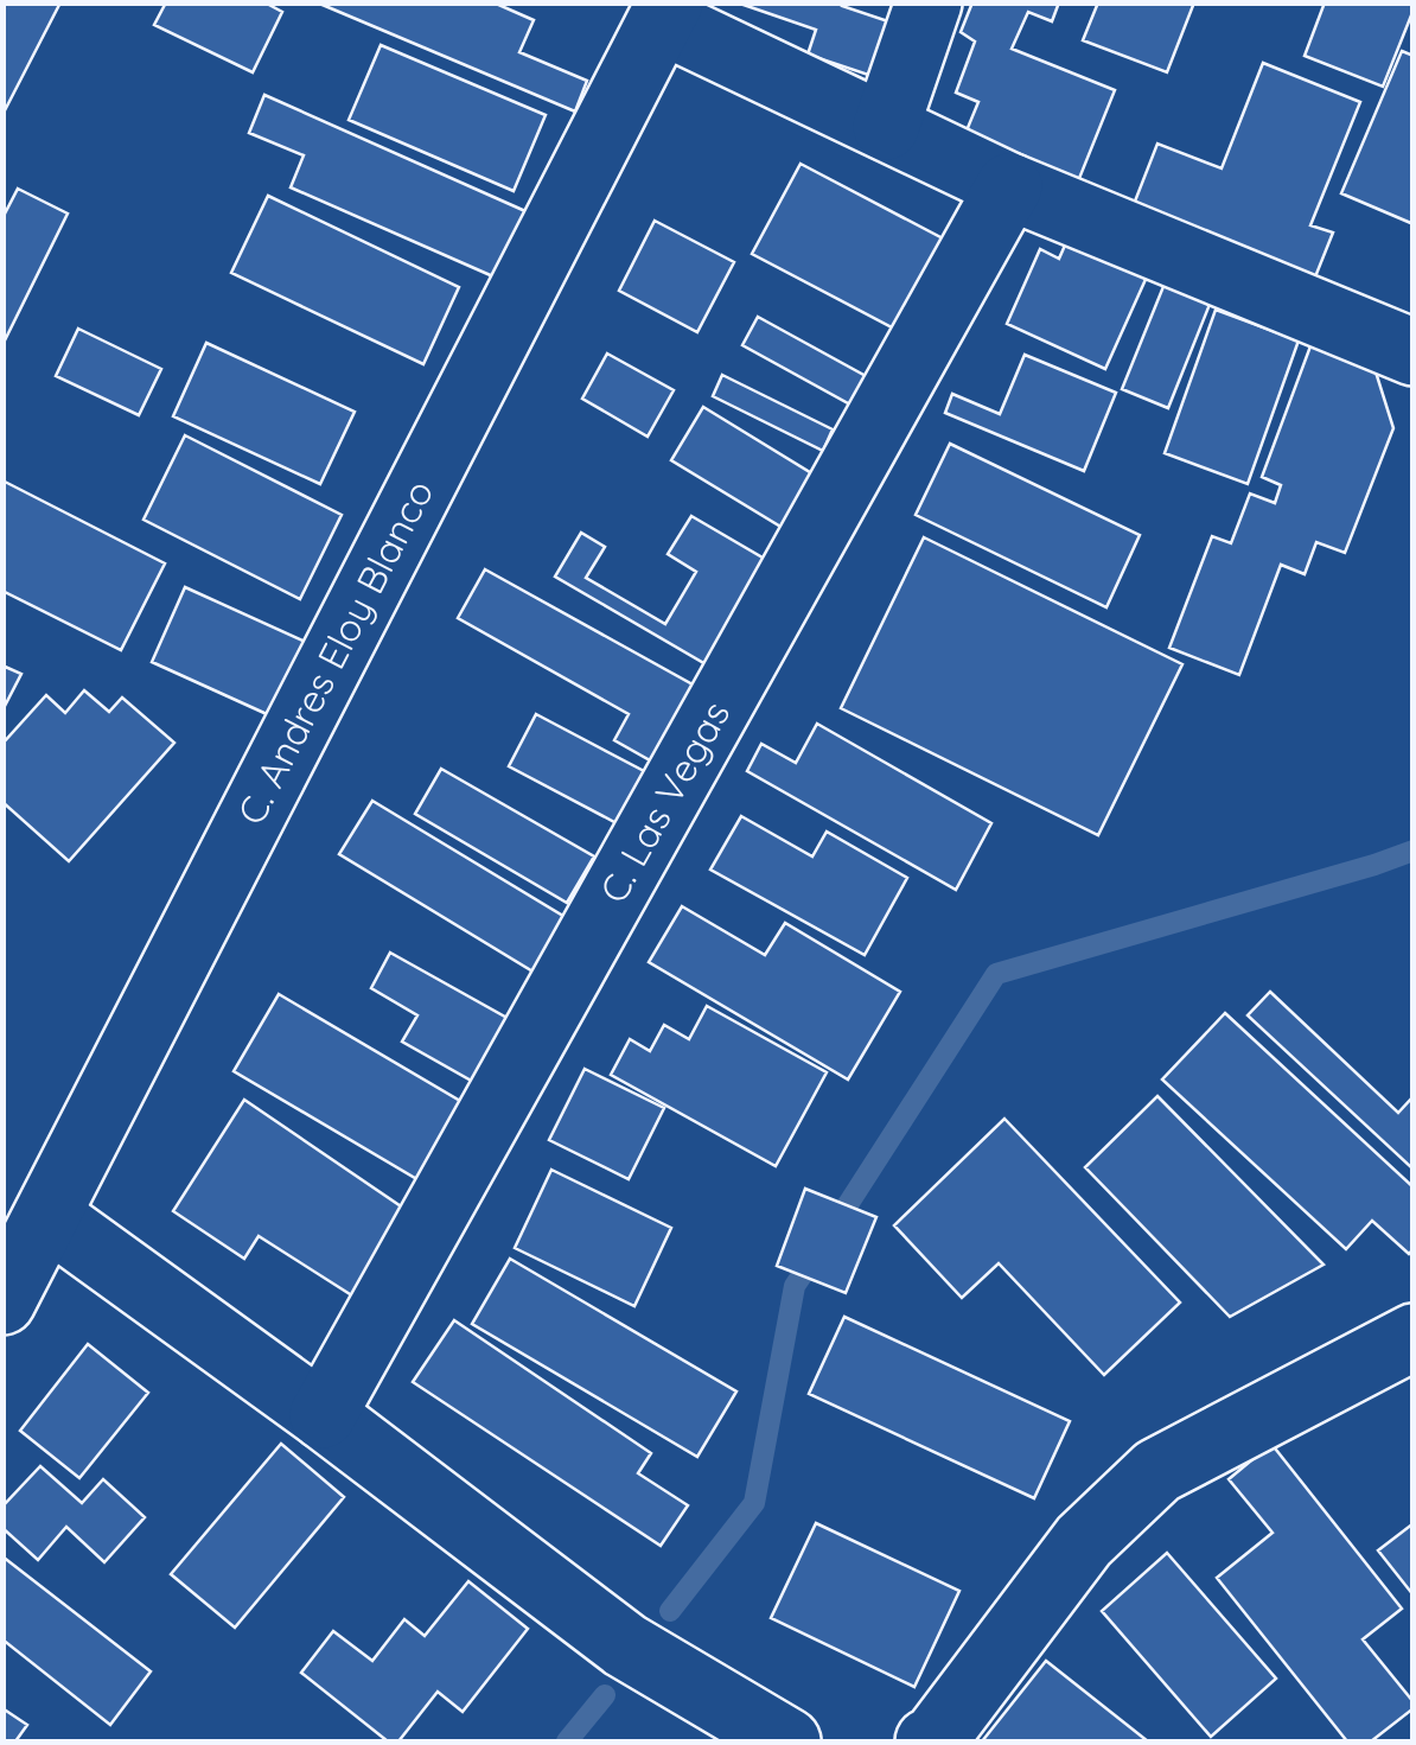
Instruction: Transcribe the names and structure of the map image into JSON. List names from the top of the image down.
{
  "streets": {
    "street": ["C. Andres Eloy Blanco", "C. Las Vegas"]
  }
}
